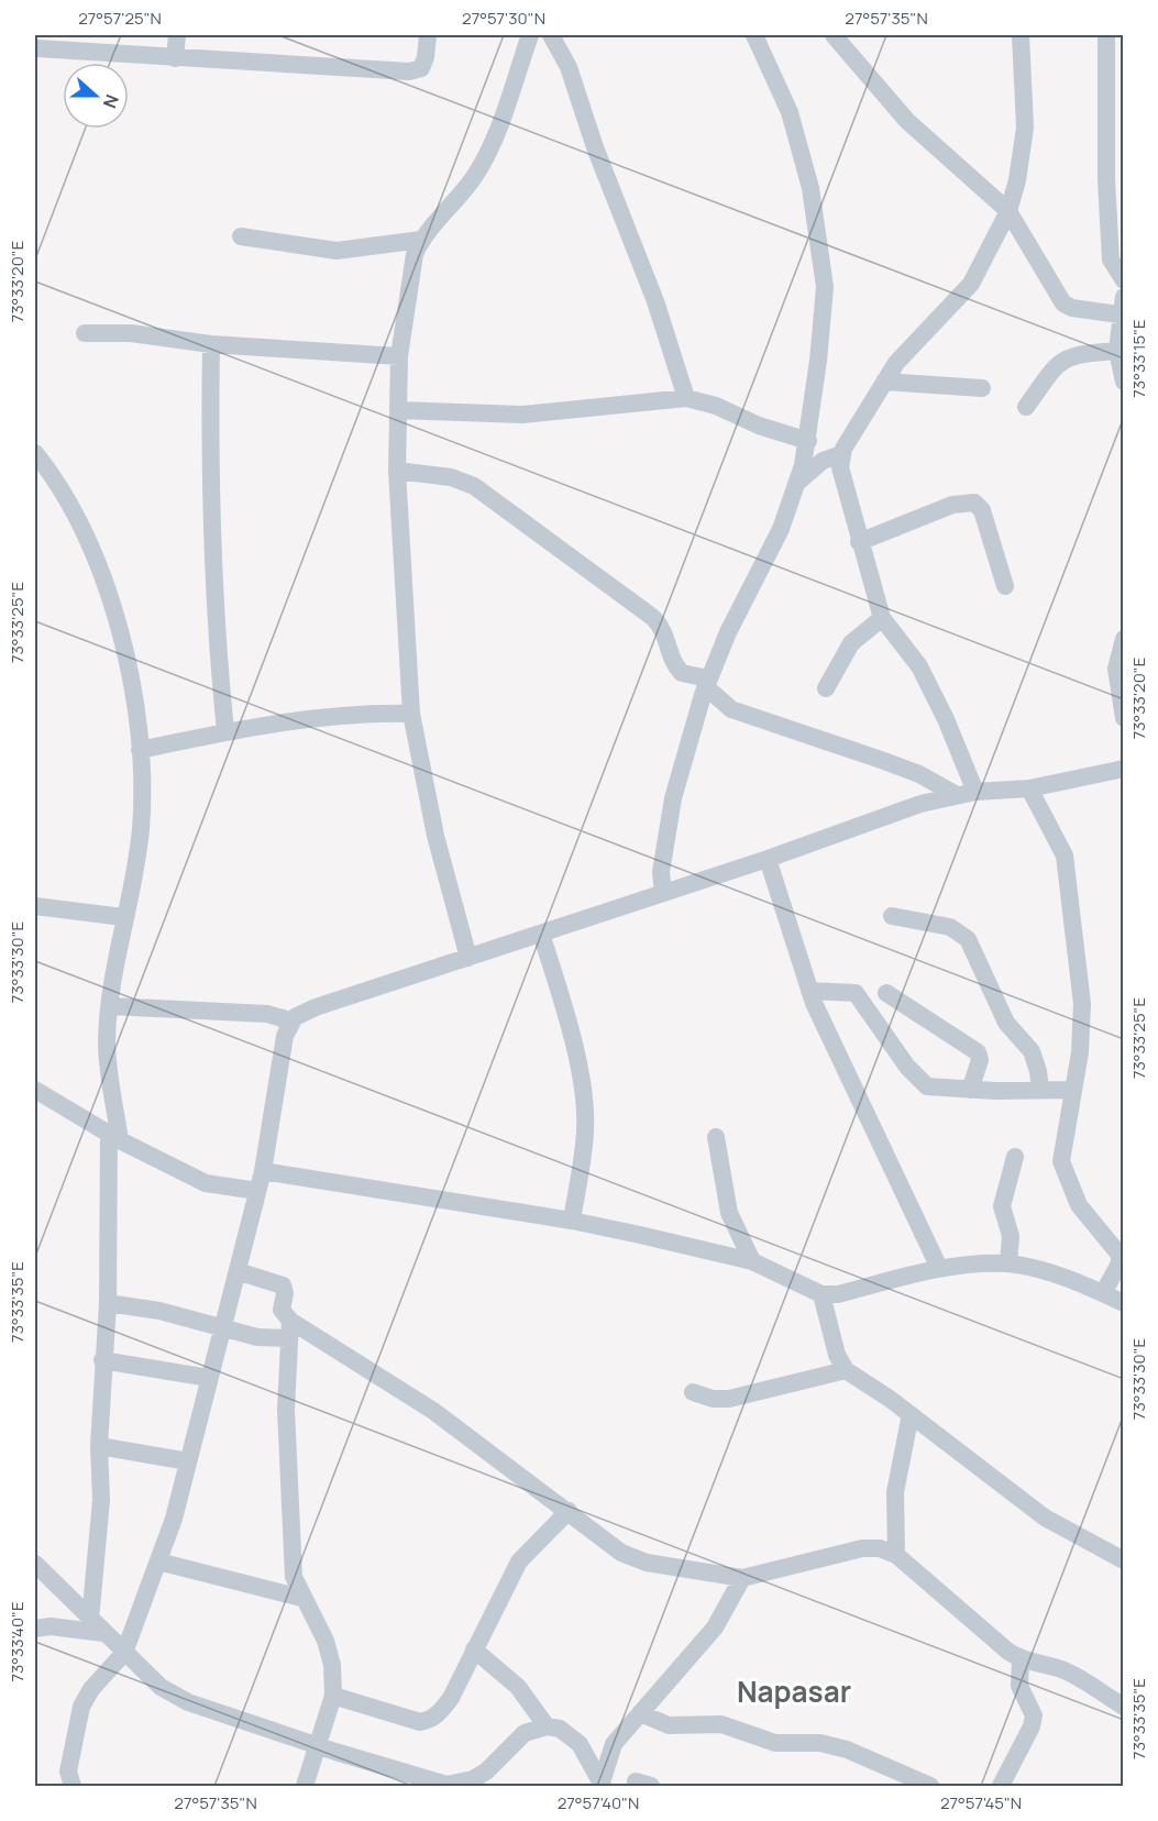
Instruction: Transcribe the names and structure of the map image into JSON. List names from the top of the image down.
{
  "districts": ["Napasar"],
  "north": "right",
  "coordinates": [
    "27°57'25\"N",
    "27°57'30\"N",
    "27°57'35\"N",
    "73°33'20\"E",
    "73°33'15\"E",
    "73°33'25\"E",
    "73°33'30\"E",
    "73°33'35\"E",
    "73°33'40\"E",
    "27°57'40\"N",
    "27°57'45\"N"
  ]
}
